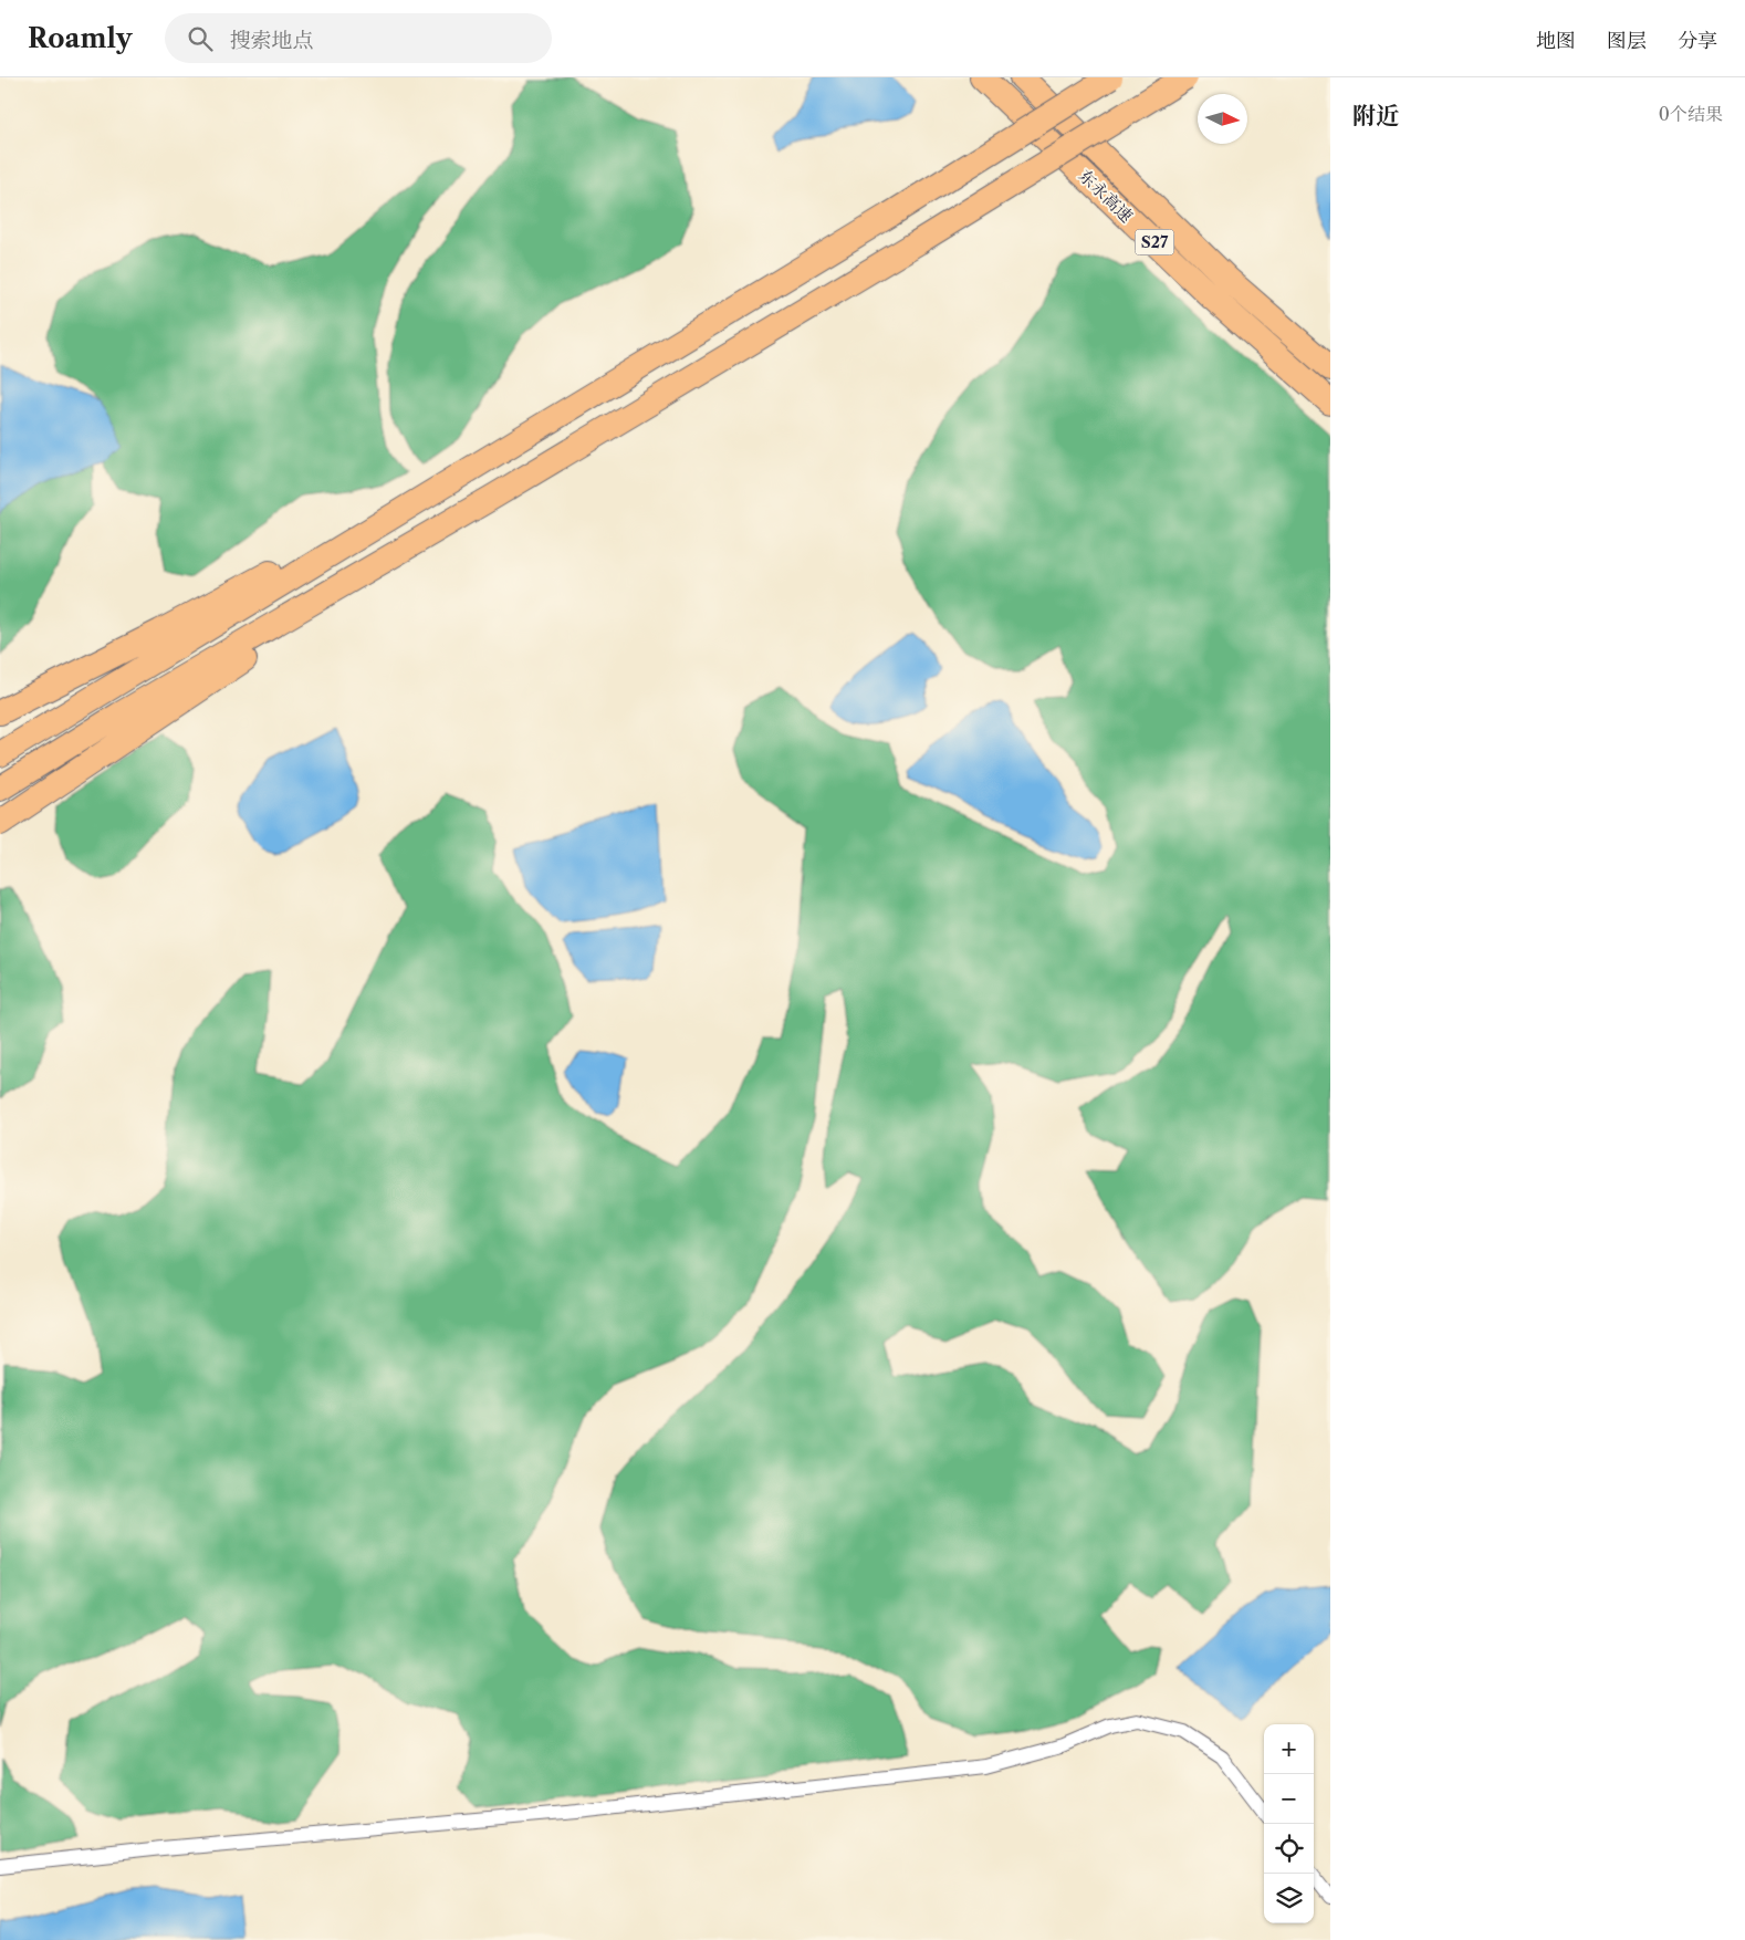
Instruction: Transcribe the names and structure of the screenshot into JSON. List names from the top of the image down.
{
  "streets": {
    "highway": ["东永高速", "S27"]
  },
  "north": "right",
  "page": {
    "header": "Roamly",
    "search": "搜索地点",
    "nav": ["地图", "图层", "分享"],
    "heading": ["附近", "0个结果"],
    "map_buttons": ["+", "−"]
  }
}
